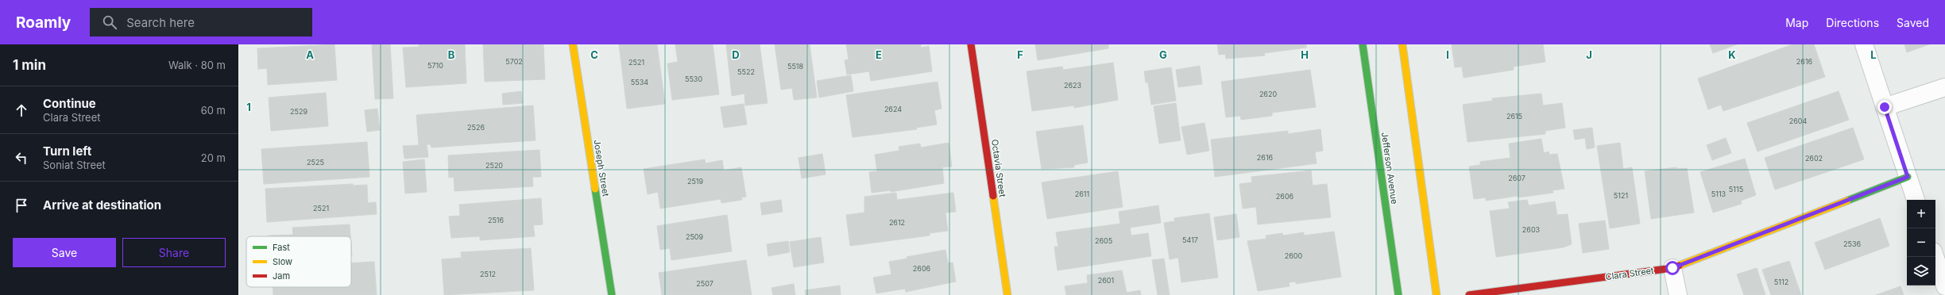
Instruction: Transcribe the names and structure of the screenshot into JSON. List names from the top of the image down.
{
  "streets": {
    "street": [
      "Joseph Street",
      "Octavia Street",
      "Jefferson Avenue",
      "Clara Street"
    ]
  },
  "house_numbers": [
    "5702",
    "2616",
    "2521",
    "5710",
    "5518",
    "5522",
    "5530",
    "5534",
    "2623",
    "2620",
    "2624",
    "2529",
    "2615",
    "2604",
    "2526",
    "2616",
    "2602",
    "2525",
    "2520",
    "2607",
    "2519",
    "5115",
    "2611",
    "5113",
    "5121",
    "2606",
    "2521",
    "2516",
    "2612",
    "2603",
    "2509",
    "5417",
    "2605",
    "2536",
    "2600",
    "2606",
    "2512",
    "2601",
    "5112",
    "2507"
  ],
  "legend": ["Fast", "Slow", "Jam"],
  "page": {
    "header": "Roamly",
    "search": "Search here",
    "nav": ["Map", "Directions", "Saved"],
    "heading": ["1 min", "Walk · 80 m"],
    "list": [
      ["Continue", "Clara Street", "60 m"],
      ["Turn left", "Soniat Street", "20 m"],
      "Arrive at destination"
    ],
    "map_buttons": ["+", "−"],
    "buttons": ["Save", "Share"]
  },
  "grid": {
    "columns": [
      "A",
      "B",
      "C",
      "D",
      "E",
      "F",
      "G",
      "H",
      "I",
      "J",
      "K",
      "L"
    ],
    "rows": ["1"]
  }
}
